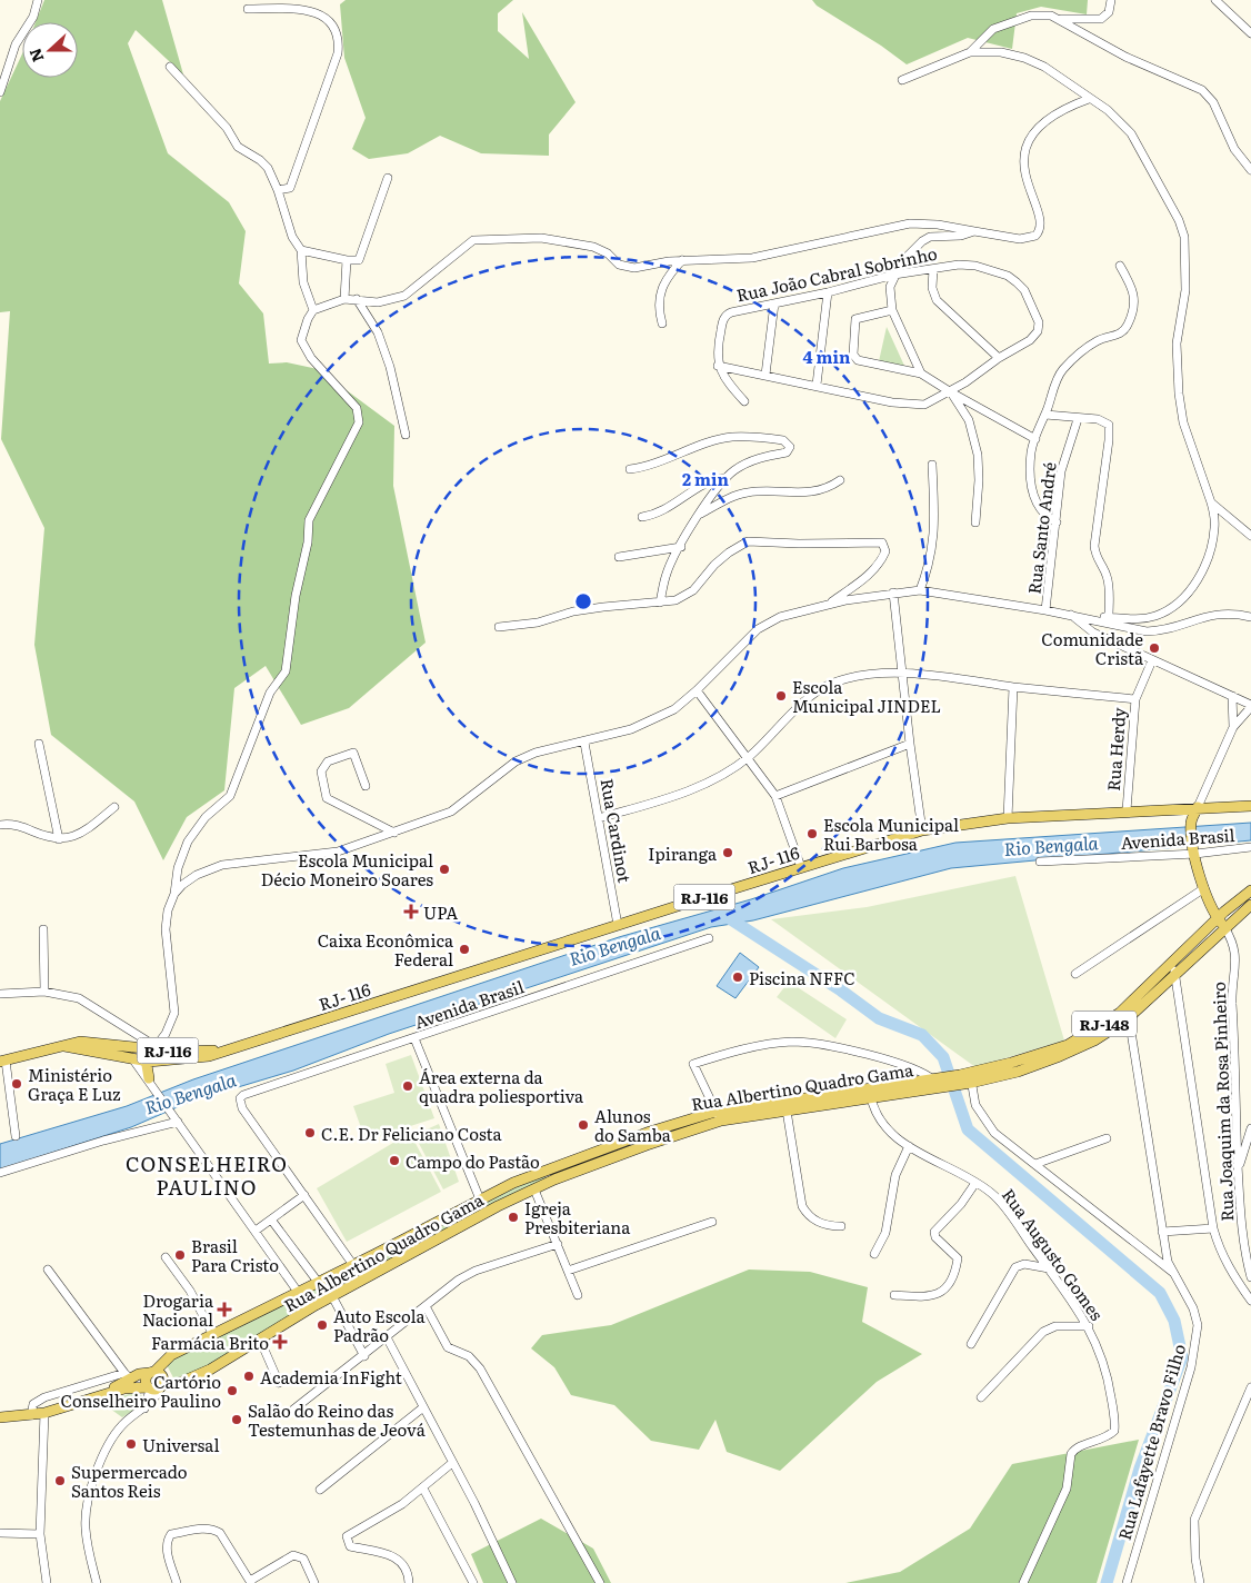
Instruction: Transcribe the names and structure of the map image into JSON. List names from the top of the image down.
{
  "streets": {
    "main road": [
      "RJ- 116",
      "RJ-116",
      "RJ-148",
      "Rua Albertino Quadro Gama"
    ],
    "street": [
      "Rua João Cabral Sobrinho",
      "Rua Santo André",
      "Rua Herdy",
      "Rua Cardinot",
      "Avenida Brasil",
      "Rua Joaquim da Rosa Pinheiro",
      "Rua Augusto Gomes",
      "Rua Lafayette Bravo Filho"
    ]
  },
  "crossings": [
    ["Rua Herdy", "RJ- 116"],
    ["Rua Cardinot", "RJ- 116"],
    ["RJ- 116", "RJ-116"],
    ["RJ-148", "Rua Albertino Quadro Gama"],
    ["RJ-148", "Rua Joaquim da Rosa Pinheiro"],
    ["RJ-148", "Rua Lafayette Bravo Filho"],
    ["Rua Albertino Quadro Gama", "Rua Augusto Gomes"]
  ],
  "districts": ["CONSELHEIRO PAULINO"],
  "water": ["Rio Bengala"],
  "places": {
    "other": [
      "Comunidade Cristã",
      "Escola Municipal JINDEL",
      "Escola Municipal Rui Barbosa",
      "Ipiranga",
      "Escola Municipal Décio Moneiro Soares",
      "Caixa Econômica Federal",
      "Piscina NFFC",
      "Ministério Graça E Luz",
      "Área externa da quadra poliesportiva",
      "Alunos do Samba",
      "C.E. Dr Feliciano Costa",
      "Campo do Pastão",
      "Igreja Presbiteriana",
      "Brasil Para Cristo",
      "Auto Escola Padrão",
      "Academia InFight",
      "Cartório Conselheiro Paulino",
      "Salão do Reino das Testemunhas de Jeová",
      "Universal",
      "Supermercado Santos Reis"
    ],
    "health": ["UPA", "Drogaria Nacional", "Farmácia Brito"]
  },
  "north": "left",
  "rings": ["4 min", "2 min"]
}
